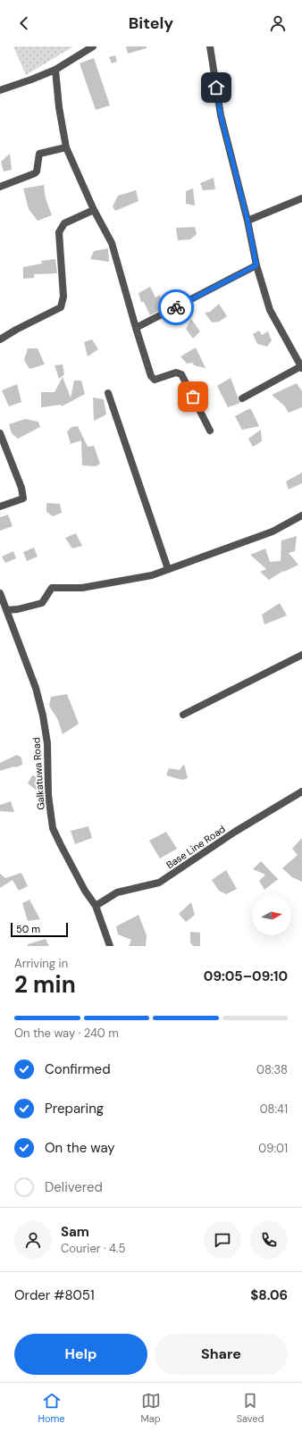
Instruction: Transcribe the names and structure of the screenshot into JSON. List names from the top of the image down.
{
  "streets": {
    "street": ["Galkatuwa Road", "Base Line Road"]
  },
  "crossings": [
    ["Galkatuwa Road", "Base Line Road"]
  ],
  "scale_bar": "50 m",
  "north": "right",
  "page": {
    "header": "Bitely",
    "scale": "50 m",
    "heading": ["2 min", "Arriving in", "09:05–09:10"],
    "panel": [
      "Sam",
      "Courier · 4.5",
      "Order #8051",
      "$8.06"
    ],
    "bar": "On the way · 240 m",
    "list": [
      ["Confirmed", "08:38"],
      ["Preparing", "08:41"],
      ["On the way", "09:01"],
      "Delivered"
    ],
    "buttons": ["Help", "Share"],
    "tabs": ["Home", "Map", "Saved"]
  }
}
